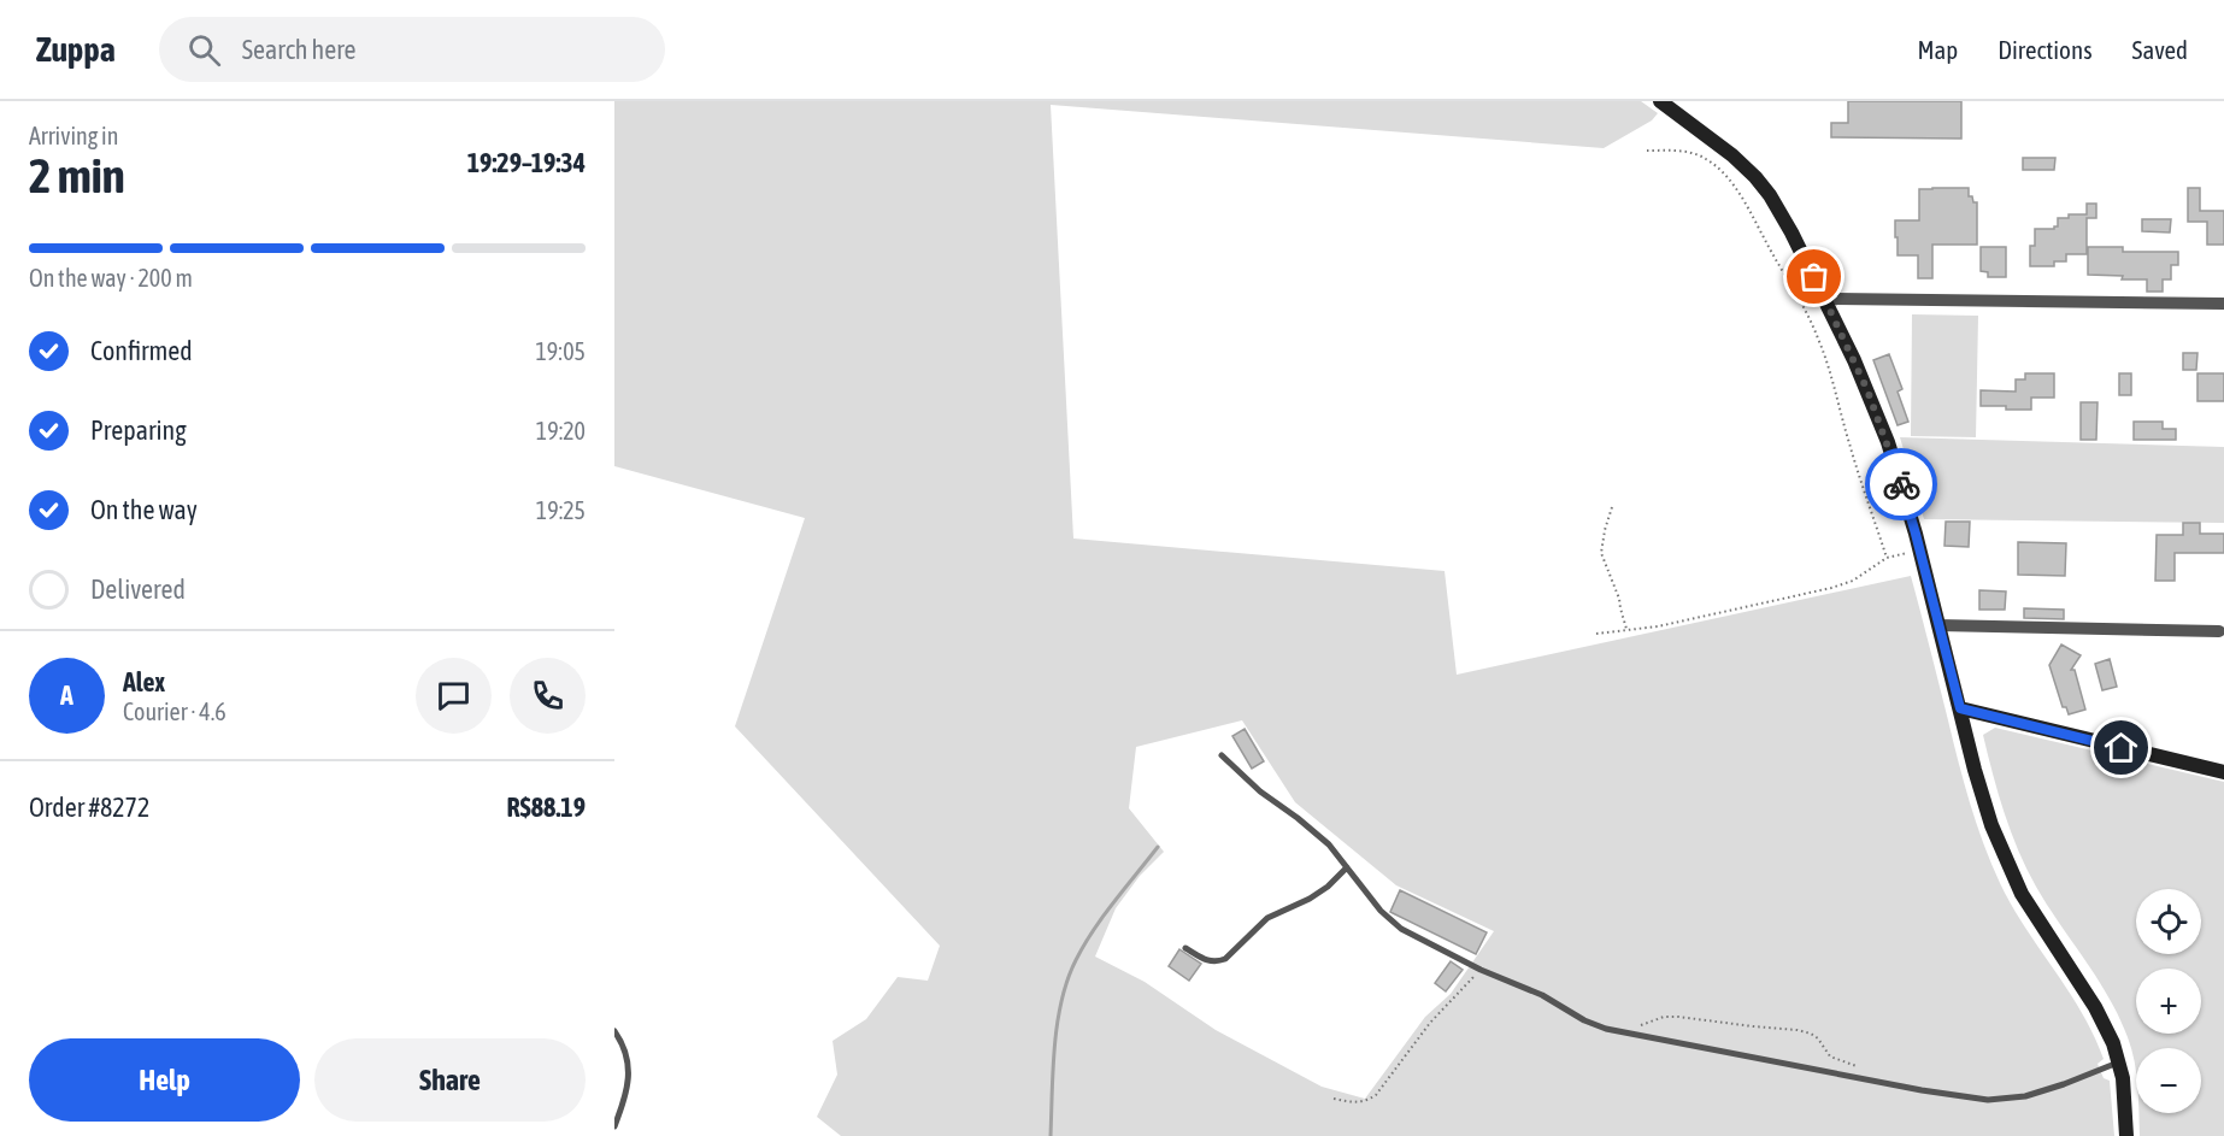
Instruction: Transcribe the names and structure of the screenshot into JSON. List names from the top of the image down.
{
  "page": {
    "header": "Zuppa",
    "search": "Search here",
    "nav": ["Map", "Directions", "Saved"],
    "heading": ["2 min", "Arriving in", "19:29–19:34"],
    "panel": [
      "Alex",
      "Courier · 4.6",
      "Order #8272",
      "R$88.19"
    ],
    "bar": "On the way · 200 m",
    "list": [
      ["Confirmed", "19:05"],
      ["Preparing", "19:20"],
      ["On the way", "19:25"],
      "Delivered"
    ],
    "round": "A",
    "map_buttons": ["+", "−"],
    "buttons": ["Help", "Share"]
  }
}
